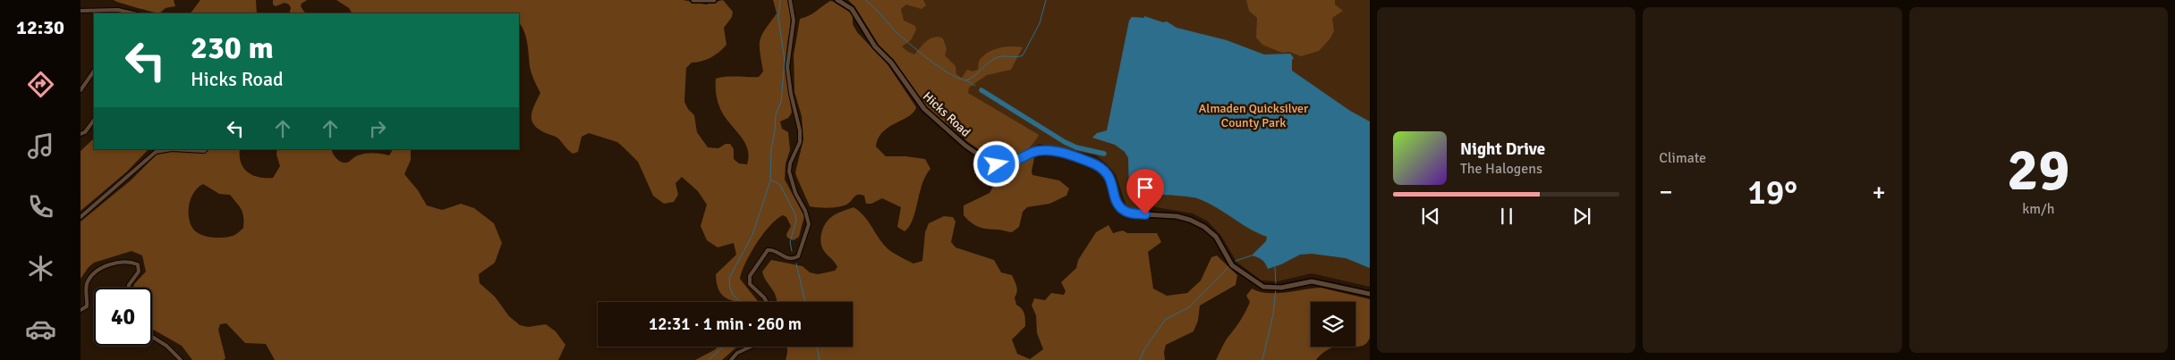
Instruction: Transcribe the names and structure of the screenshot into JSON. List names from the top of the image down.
{
  "streets": {
    "street": ["Hicks Road"]
  },
  "parks": ["Almaden Quicksilver County Park"],
  "page": {
    "tabs": "12:30",
    "tile": [
      "Climate",
      ["29", "km/h"]
    ],
    "turn": ["230 m", "Hicks Road"],
    "song": ["Night Drive", "The Halogens"],
    "heat": ["−", "19°", "+"],
    "limit": "40",
    "trip": "12:31 · 1 min · 260 m"
  }
}
